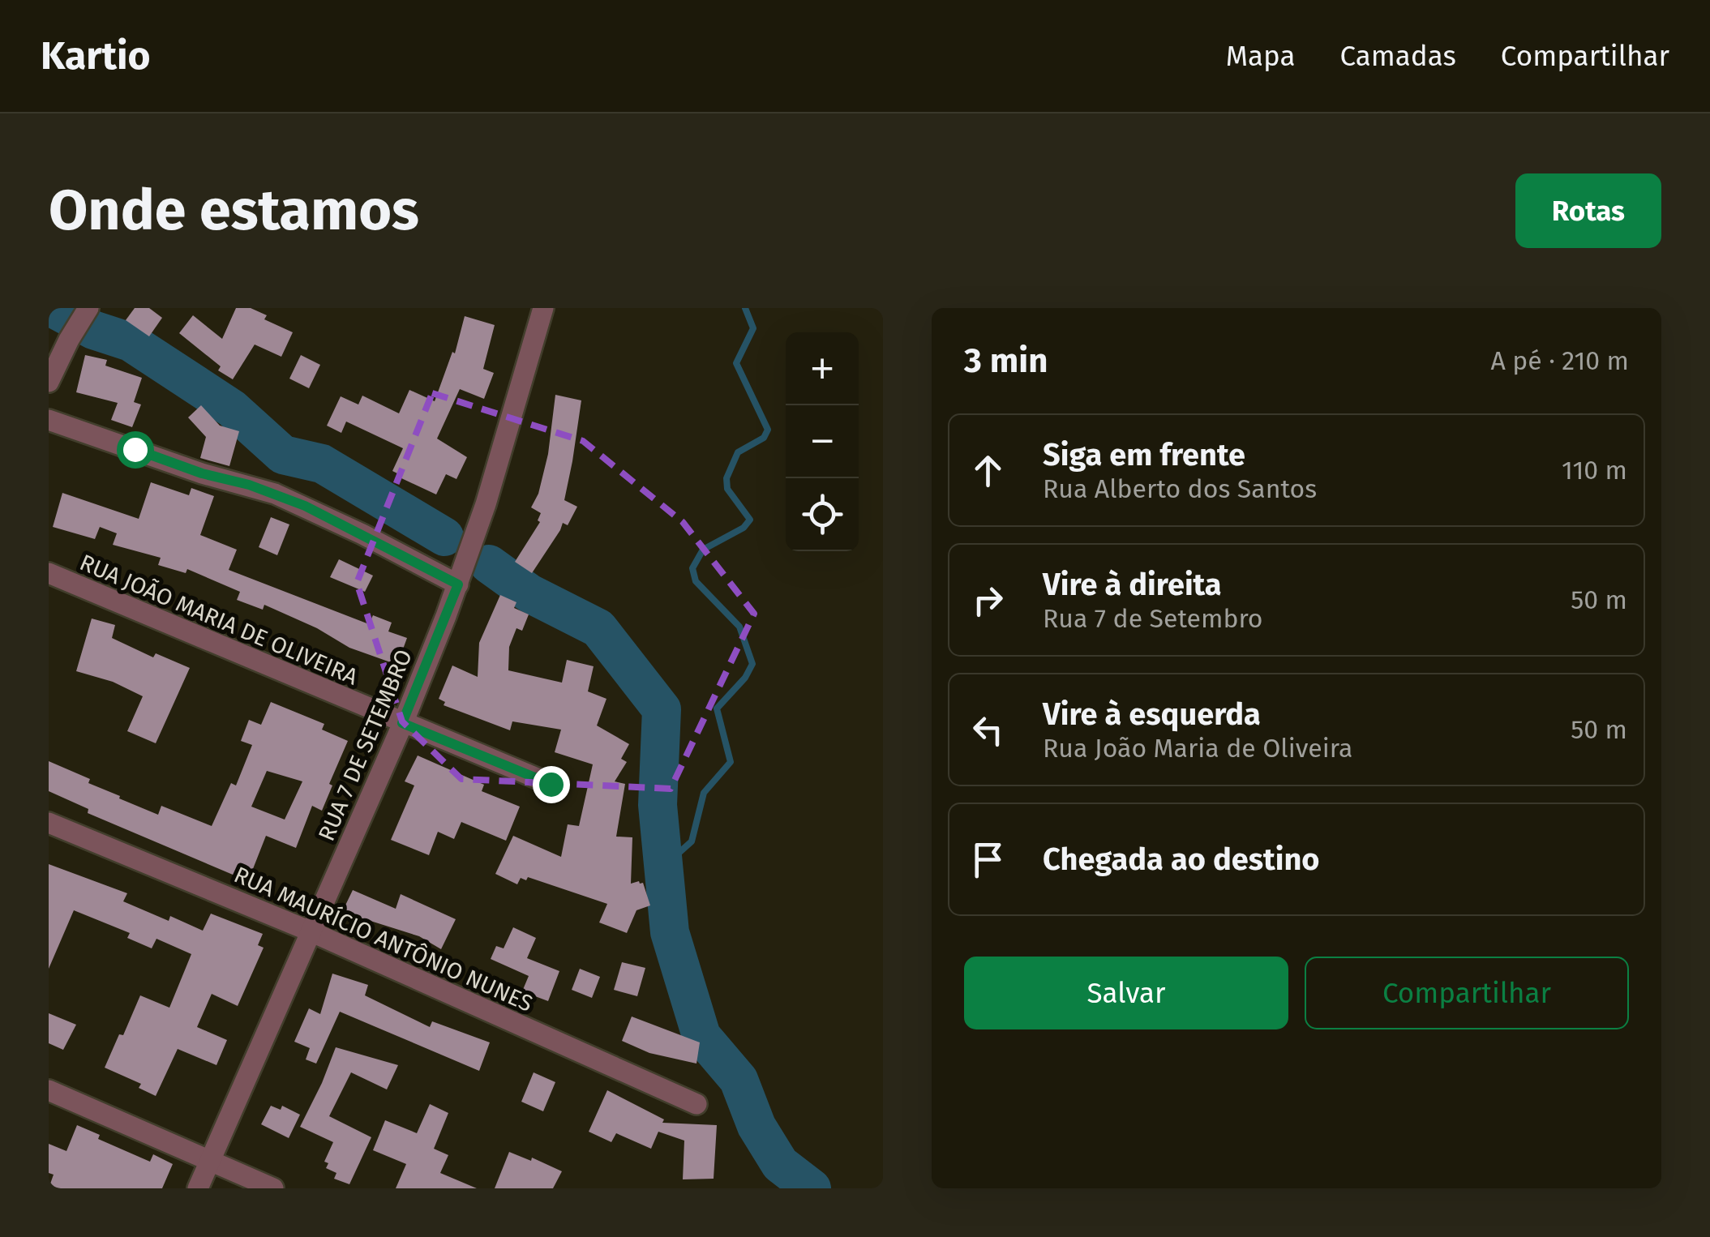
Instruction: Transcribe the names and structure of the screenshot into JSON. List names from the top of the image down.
{
  "streets": {
    "street": ["RUA JOÃO MARIA DE OLIVEIRA", "RUA 7 DE SETEMBRO", "RUA MAURÍCIO ANTÔNIO NUNES"]
  },
  "crossings": [
    ["RUA JOÃO MARIA DE OLIVEIRA", "RUA 7 DE SETEMBRO"],
    ["RUA 7 DE SETEMBRO", "RUA MAURÍCIO ANTÔNIO NUNES"]
  ],
  "page": {
    "header": "Kartio",
    "nav": ["Mapa", "Camadas", "Compartilhar"],
    "buttons": [
      "Rotas",
      ["Salvar", "Compartilhar"]
    ],
    "title": "Onde estamos",
    "heading": ["3 min", "A pé · 210 m"],
    "map_buttons": ["+", "−"],
    "list": [
      ["Siga em frente", "Rua Alberto dos Santos", "110 m"],
      ["Vire à direita", "Rua 7 de Setembro", "50 m"],
      ["Vire à esquerda", "Rua João Maria de Oliveira", "50 m"],
      "Chegada ao destino"
    ]
  }
}
